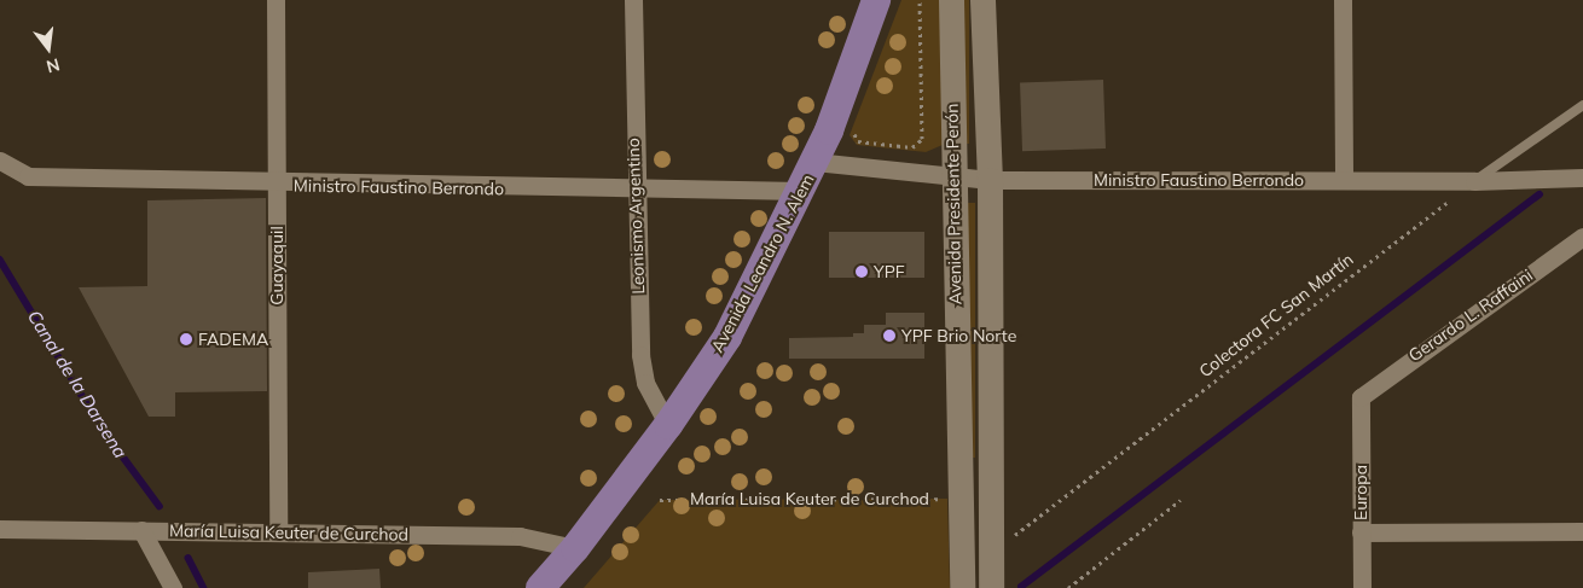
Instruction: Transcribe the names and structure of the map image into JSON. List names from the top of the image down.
{
  "streets": {
    "main road": ["Avenida Presidente Perón", "Avenida Leandro N. Alem"],
    "street": [
      "Ministro Faustino Berrondo",
      "Leonismo Argentino",
      "Guayaquil",
      "Gerardo L. Raffaini",
      "Europa",
      "María Luisa Keuter de Curchod"
    ],
    "path": ["Colectora FC San Martín"]
  },
  "crossings": [
    ["Ministro Faustino Berrondo", "Avenida Presidente Perón"],
    ["Ministro Faustino Berrondo", "Leonismo Argentino"],
    ["Ministro Faustino Berrondo", "Avenida Leandro N. Alem"],
    ["Ministro Faustino Berrondo", "Guayaquil"],
    ["Ministro Faustino Berrondo", "Colectora FC San Martín"],
    ["Avenida Presidente Perón", "Colectora FC San Martín"],
    ["Avenida Presidente Perón", "María Luisa Keuter de Curchod"],
    ["Leonismo Argentino", "Avenida Leandro N. Alem"],
    ["Avenida Leandro N. Alem", "María Luisa Keuter de Curchod"],
    ["Guayaquil", "María Luisa Keuter de Curchod"],
    ["Gerardo L. Raffaini", "Europa"]
  ],
  "water": ["Canal de la Darsena"],
  "places": ["YPF", "YPF Brio Norte", "FADEMA"],
  "north": "bottom"
}
